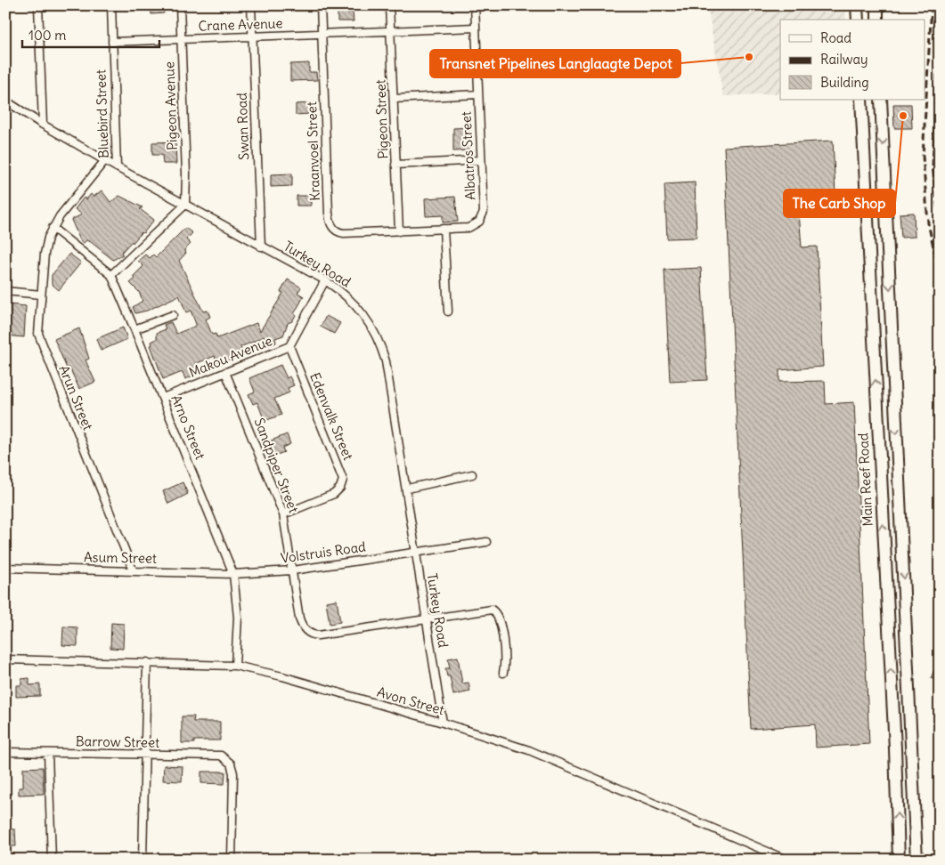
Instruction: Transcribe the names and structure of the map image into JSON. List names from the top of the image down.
{
  "streets": {
    "main road": ["Main Reef Road"],
    "street": [
      "Crane Avenue",
      "Pigeon Avenue",
      "Bluebird Street",
      "Pigeon Street",
      "Swan Road",
      "Kraanvoel Street",
      "Albatros Street",
      "Turkey Road",
      "Makou Avenue",
      "Arun Street",
      "Edenvalk Street",
      "Arno Street",
      "Sandpiper Street",
      "Volstruis Road",
      "Asum Street",
      "Avon Street",
      "Barrow Street"
    ]
  },
  "crossings": [
    ["Crane Avenue", "Pigeon Avenue"],
    ["Crane Avenue", "Bluebird Street"],
    ["Crane Avenue", "Pigeon Street"],
    ["Crane Avenue", "Swan Road"],
    ["Crane Avenue", "Kraanvoel Street"],
    ["Crane Avenue", "Albatros Street"],
    ["Pigeon Avenue", "Turkey Road"],
    ["Bluebird Street", "Turkey Road"],
    ["Pigeon Street", "Kraanvoel Street"],
    ["Pigeon Street", "Albatros Street"],
    ["Swan Road", "Turkey Road"],
    ["Kraanvoel Street", "Albatros Street"],
    ["Turkey Road", "Makou Avenue"],
    ["Turkey Road", "Arun Street"],
    ["Turkey Road", "Sandpiper Street"],
    ["Turkey Road", "Volstruis Road"],
    ["Turkey Road", "Avon Street"],
    ["Makou Avenue", "Edenvalk Street"],
    ["Makou Avenue", "Arno Street"],
    ["Makou Avenue", "Sandpiper Street"],
    ["Arun Street", "Arno Street"],
    ["Arun Street", "Asum Street"],
    ["Edenvalk Street", "Sandpiper Street"],
    ["Arno Street", "Volstruis Road"],
    ["Arno Street", "Asum Street"],
    ["Arno Street", "Avon Street"],
    ["Sandpiper Street", "Volstruis Road"],
    ["Volstruis Road", "Asum Street"]
  ],
  "places": ["Transnet Pipelines Langlaagte Depot", "The Carb Shop"],
  "legend": ["Road", "Railway", "Building"],
  "scale_bar": "100 m"
}
